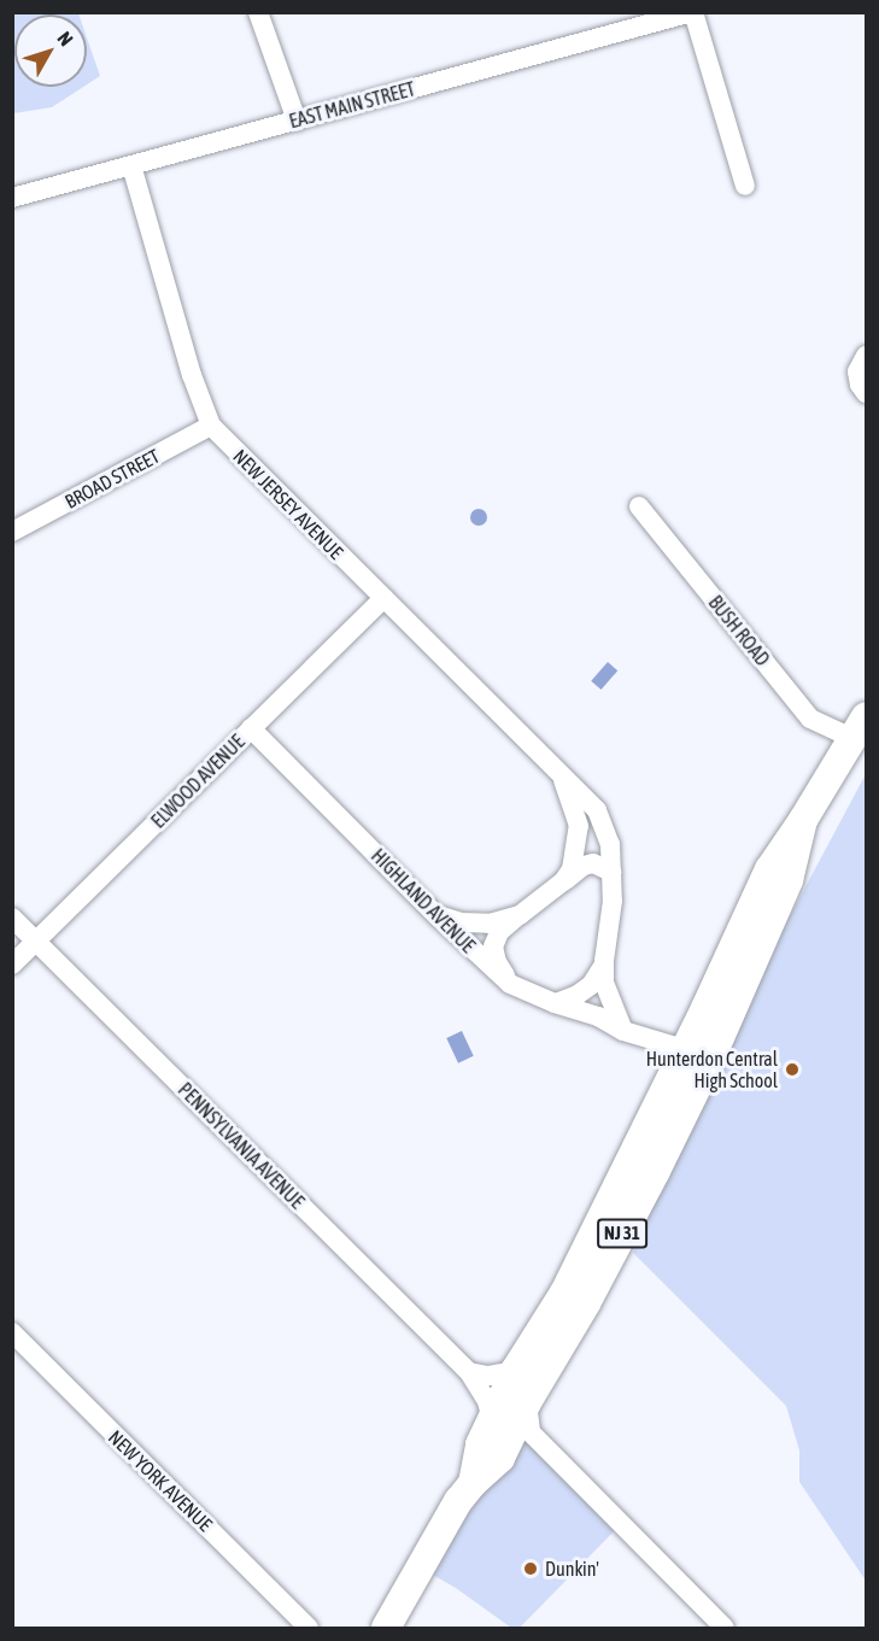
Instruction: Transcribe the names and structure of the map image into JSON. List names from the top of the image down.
{
  "streets": {
    "highway": ["NJ 31"],
    "street": [
      "EAST MAIN STREET",
      "BROAD STREET",
      "NEW JERSEY AVENUE",
      "BUSH ROAD",
      "ELWOOD AVENUE",
      "HIGHLAND AVENUE",
      "PENNSYLVANIA AVENUE",
      "NEW YORK AVENUE"
    ]
  },
  "crossings": [
    ["EAST MAIN STREET", "NEW JERSEY AVENUE"],
    ["BROAD STREET", "NEW JERSEY AVENUE"],
    ["NEW JERSEY AVENUE", "ELWOOD AVENUE"],
    ["NEW JERSEY AVENUE", "HIGHLAND AVENUE"],
    ["BUSH ROAD", "NJ 31"],
    ["ELWOOD AVENUE", "HIGHLAND AVENUE"],
    ["ELWOOD AVENUE", "PENNSYLVANIA AVENUE"],
    ["PENNSYLVANIA AVENUE", "NJ 31"]
  ],
  "places": ["Hunterdon Central High School", "Dunkin'"],
  "north": "top right"
}
